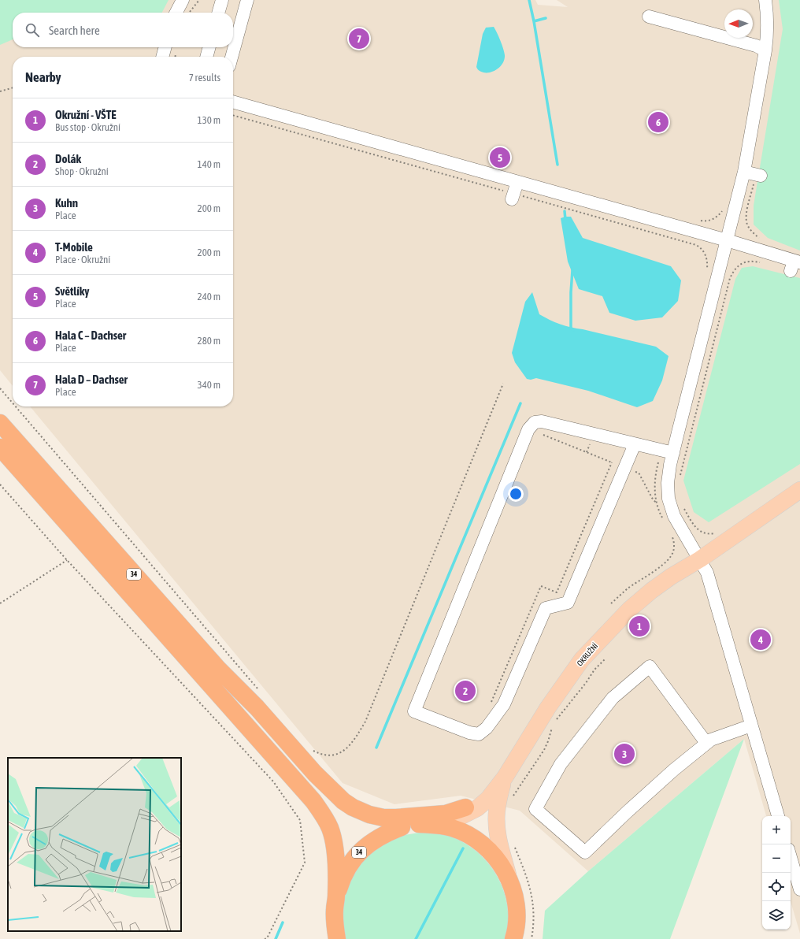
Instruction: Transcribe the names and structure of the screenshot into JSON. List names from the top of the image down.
{
  "streets": {
    "highway": ["34"],
    "main road": ["OKRUŽNÍ"]
  },
  "crossings": [
    ["34", "OKRUŽNÍ"]
  ],
  "north": "left",
  "page": {
    "search": "Search here",
    "pins": [
      "7",
      "6",
      "5",
      "1",
      "4",
      "2",
      "3"
    ],
    "heading": ["Nearby", "7 results"],
    "list": [
      {
        "mark": "1",
        "name": "Okružní - VŠTE",
        "note": "Bus stop · Okružní",
        "value": "130 m"
      },
      {
        "mark": "2",
        "name": "Dolák",
        "note": "Shop · Okružní",
        "value": "140 m"
      },
      {
        "mark": "3",
        "name": "Kuhn",
        "note": "Place",
        "value": "200 m"
      },
      {
        "mark": "4",
        "name": "T-Mobile",
        "note": "Place · Okružní",
        "value": "200 m"
      },
      {
        "mark": "5",
        "name": "Světlíky",
        "note": "Place",
        "value": "240 m"
      },
      {
        "mark": "6",
        "name": "Hala C – Dachser",
        "note": "Place",
        "value": "280 m"
      },
      {
        "mark": "7",
        "name": "Hala D – Dachser",
        "note": "Place",
        "value": "340 m"
      }
    ],
    "map_buttons": ["+", "−"]
  }
}
